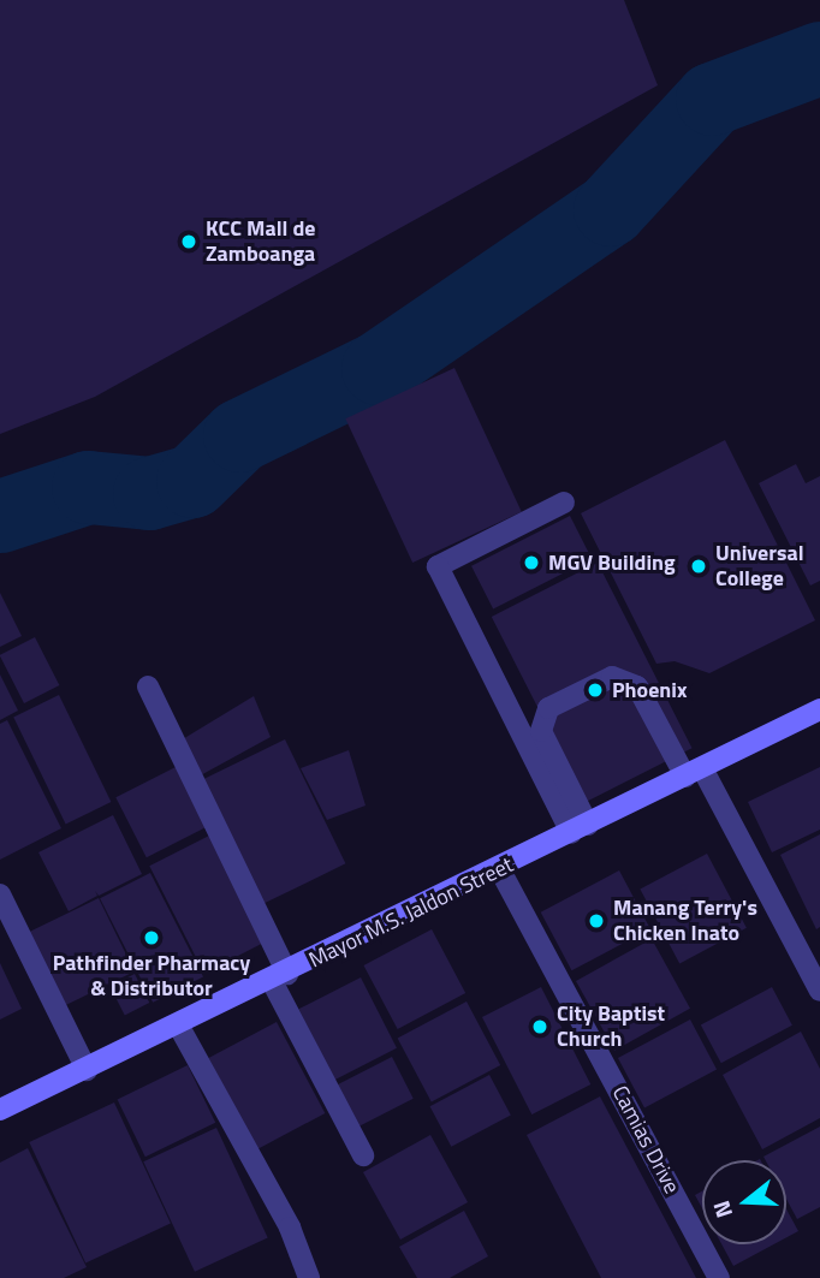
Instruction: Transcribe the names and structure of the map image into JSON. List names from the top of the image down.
{
  "streets": {
    "main road": ["Mayor M.S. Jaldon Street"],
    "street": ["Camias Drive"]
  },
  "crossings": [
    ["Mayor M.S. Jaldon Street", "Camias Drive"]
  ],
  "places": [
    "KCC Mall de Zamboanga",
    "MGV Building",
    "Universal College",
    "Phoenix",
    "Manang Terry's Chicken Inato",
    "Pathfinder Pharmacy & Distributor",
    "City Baptist Church"
  ],
  "north": "left"
}
